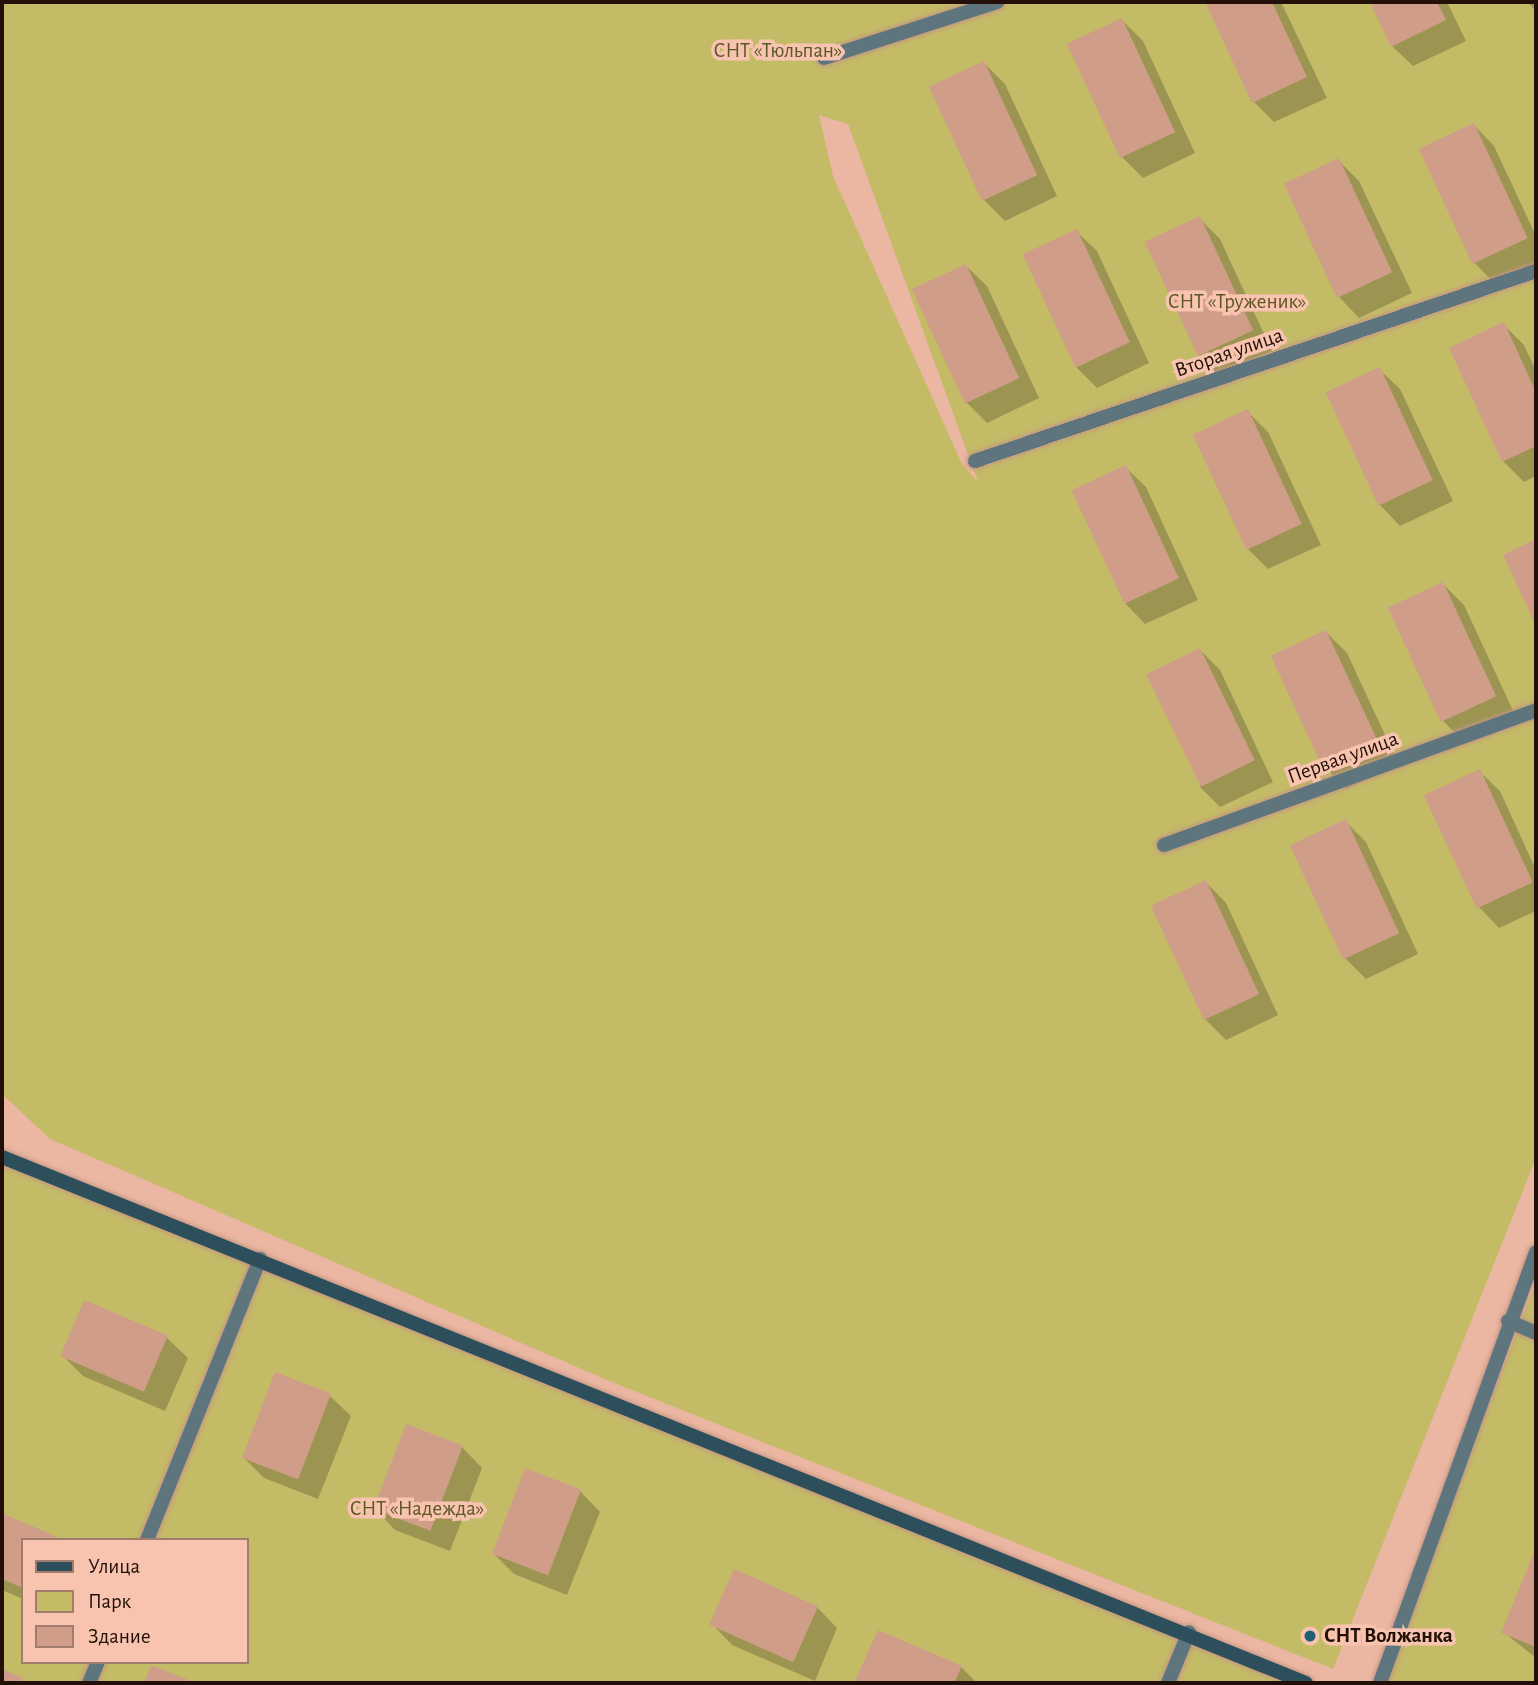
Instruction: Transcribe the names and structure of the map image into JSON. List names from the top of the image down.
{
  "streets": {
    "street": ["Вторая улица", "Первая улица"]
  },
  "parks": ["СНТ «Тюльпан»", "СНТ «Труженик»", "СНТ «Надежда»"],
  "places": ["СНТ Волжанка"],
  "legend": ["Улица", "Парк", "Здание"]
}
